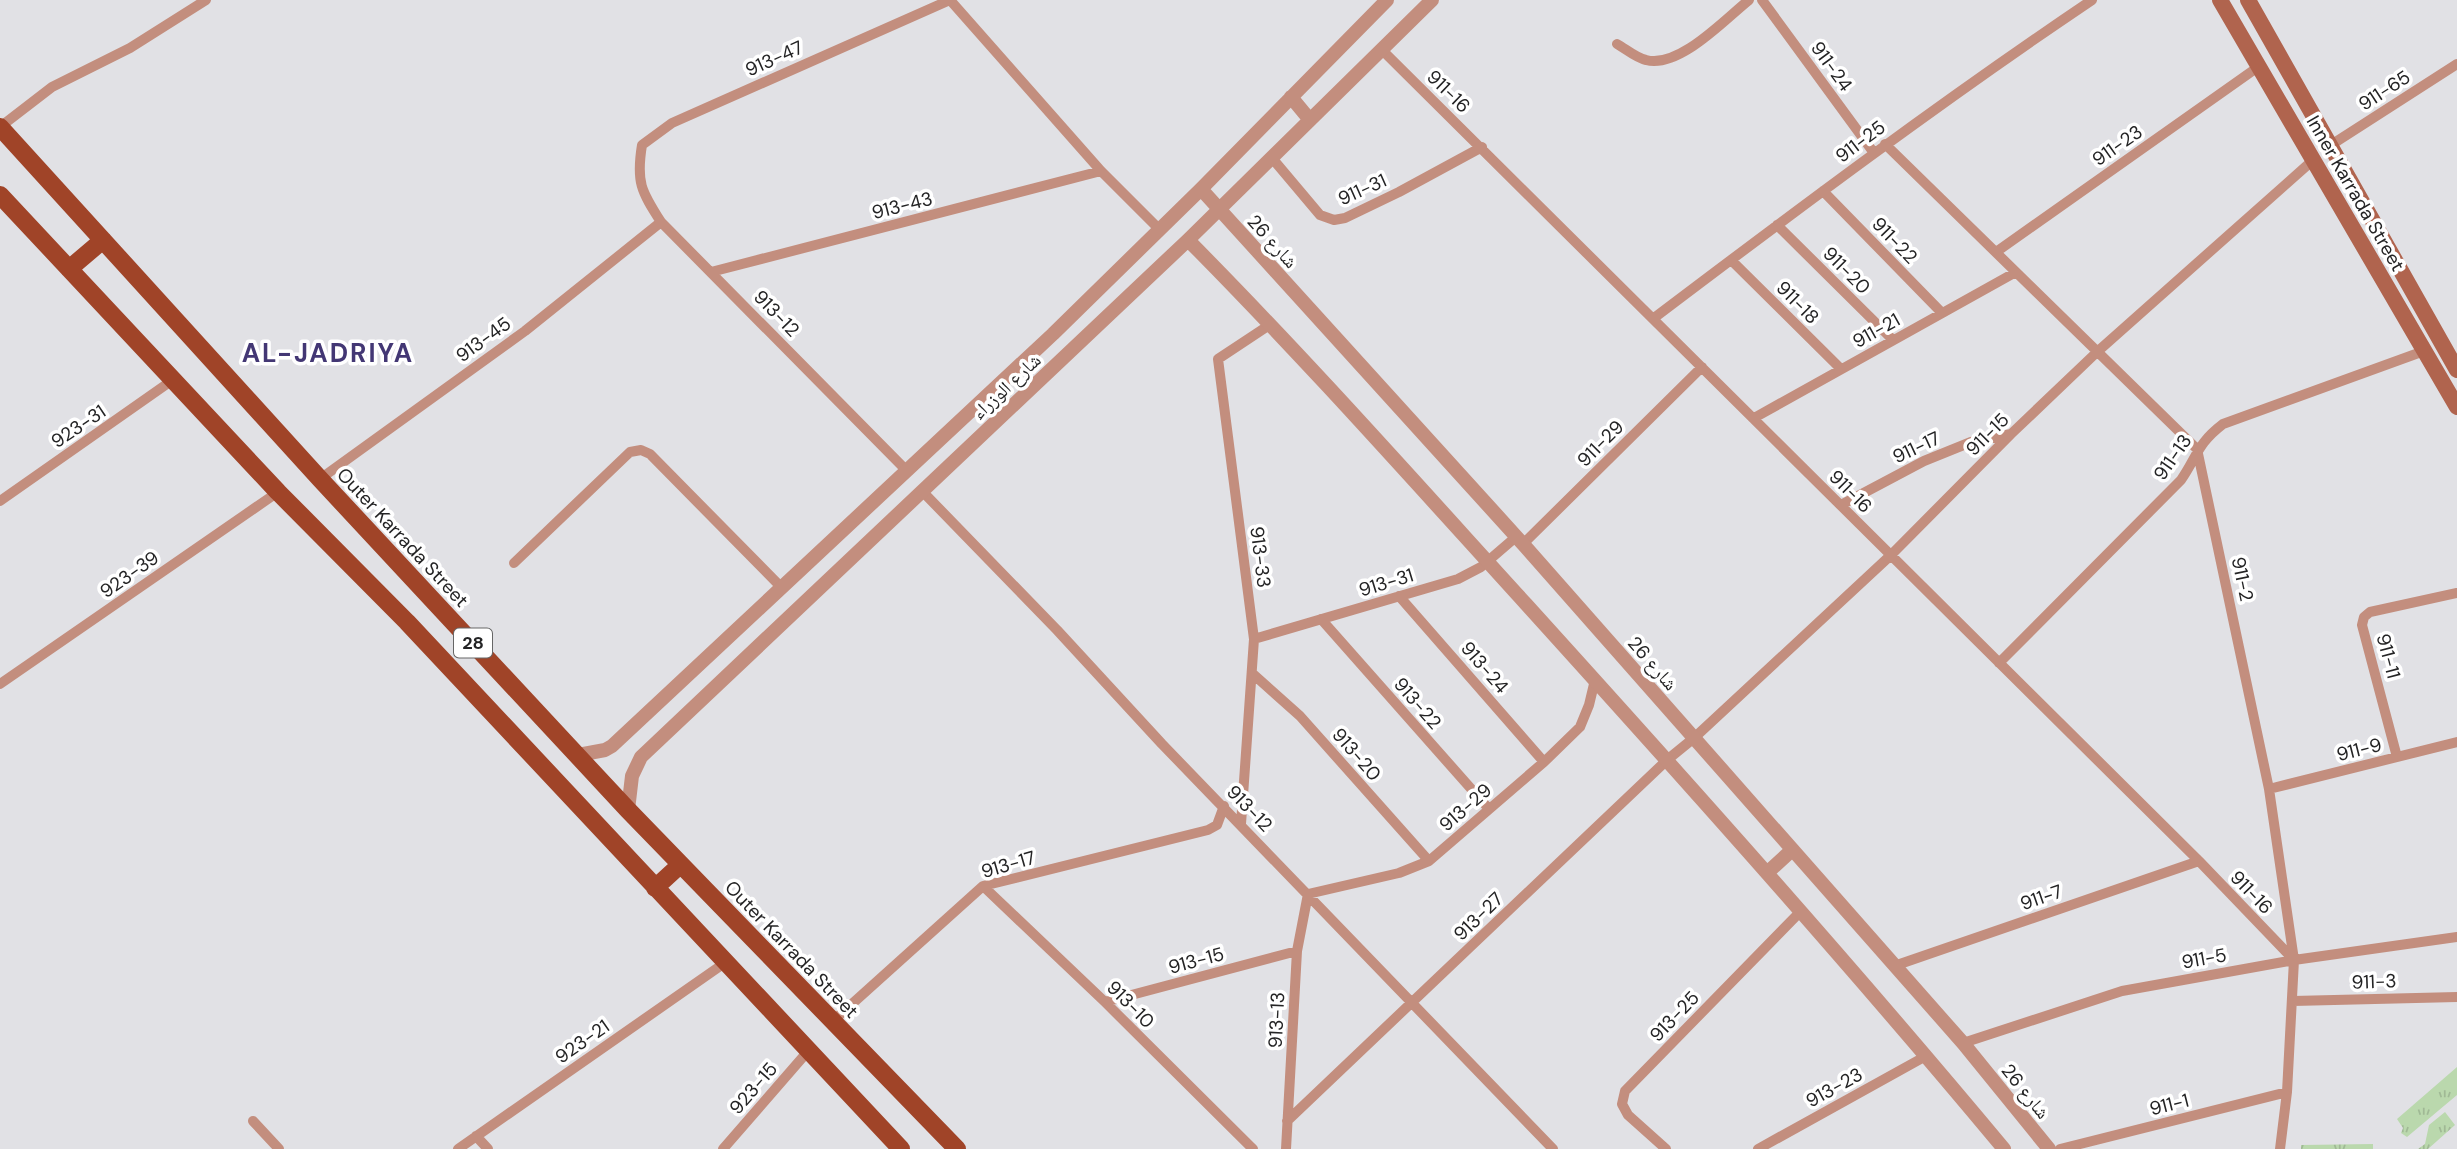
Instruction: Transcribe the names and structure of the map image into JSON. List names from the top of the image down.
{
  "streets": {
    "main road": ["Inner Karrada Street", "Outer Karrada Street", "28"],
    "street": [
      "913-47",
      "911-24",
      "911-65",
      "911-16",
      "911-25",
      "911-23",
      "911-31",
      "913-43",
      "911-22",
      "شارع 26",
      "911-20",
      "911-18",
      "913-12",
      "911-21",
      "913-45",
      "شارع الوزراء",
      "923-31",
      "911-15",
      "911-29",
      "911-17",
      "911-13",
      "913-33",
      "923-39",
      "911-2",
      "913-31",
      "911-11",
      "913-24",
      "913-22",
      "911-9",
      "913-20",
      "913-29",
      "913-17",
      "911-7",
      "913-27",
      "911-5",
      "913-15",
      "911-3",
      "913-10",
      "913-25",
      "913-13",
      "923-21",
      "913-23",
      "923-15",
      "911-1"
    ]
  },
  "crossings": [
    ["913-47", "913-12"],
    ["911-24", "911-25"],
    ["911-65", "Inner Karrada Street"],
    ["911-16", "911-25"],
    ["911-16", "911-31"],
    ["911-16", "911-21"],
    ["911-16", "شارع الوزراء"],
    ["911-16", "911-15"],
    ["911-16", "911-29"],
    ["911-16", "911-17"],
    ["911-16", "911-13"],
    ["911-16", "911-2"],
    ["911-16", "911-7"],
    ["911-16", "911-5"],
    ["911-25", "911-22"],
    ["911-25", "911-20"],
    ["911-25", "911-18"],
    ["911-23", "Inner Karrada Street"],
    ["911-31", "شارع الوزراء"],
    ["Inner Karrada Street", "911-15"],
    ["Inner Karrada Street", "911-13"],
    ["913-43", "913-12"],
    ["911-22", "911-21"],
    ["شارع 26", "شارع الوزراء"],
    ["شارع 26", "911-15"],
    ["شارع 26", "911-29"],
    ["شارع 26", "913-31"],
    ["شارع 26", "911-7"],
    ["شارع 26", "913-27"],
    ["شارع 26", "911-5"],
    ["911-20", "911-21"],
    ["911-18", "911-21"],
    ["913-12", "913-45"],
    ["913-12", "شارع الوزراء"],
    ["913-12", "913-33"],
    ["913-12", "913-29"],
    ["913-12", "913-17"],
    ["913-12", "913-27"],
    ["913-12", "913-13"],
    ["913-45", "Outer Karrada Street"],
    ["شارع الوزراء", "Outer Karrada Street"],
    ["923-31", "28"],
    ["911-15", "911-17"],
    ["911-15", "913-27"],
    ["911-29", "913-31"],
    ["911-13", "911-2"],
    ["Outer Karrada Street", "913-17"],
    ["913-33", "913-31"],
    ["913-33", "913-20"],
    ["923-39", "28"],
    ["911-2", "911-9"],
    ["911-2", "911-5"],
    ["911-2", "911-3"],
    ["911-2", "911-1"],
    ["913-31", "913-24"],
    ["913-31", "913-22"],
    ["28", "923-21"],
    ["28", "923-15"],
    ["911-11", "911-9"],
    ["913-24", "913-29"],
    ["913-22", "913-29"],
    ["913-20", "913-29"],
    ["913-29", "913-13"],
    ["913-17", "913-10"],
    ["913-27", "913-13"],
    ["913-15", "913-10"],
    ["913-15", "913-13"]
  ],
  "districts": ["AL-JADRIYA"]
}
